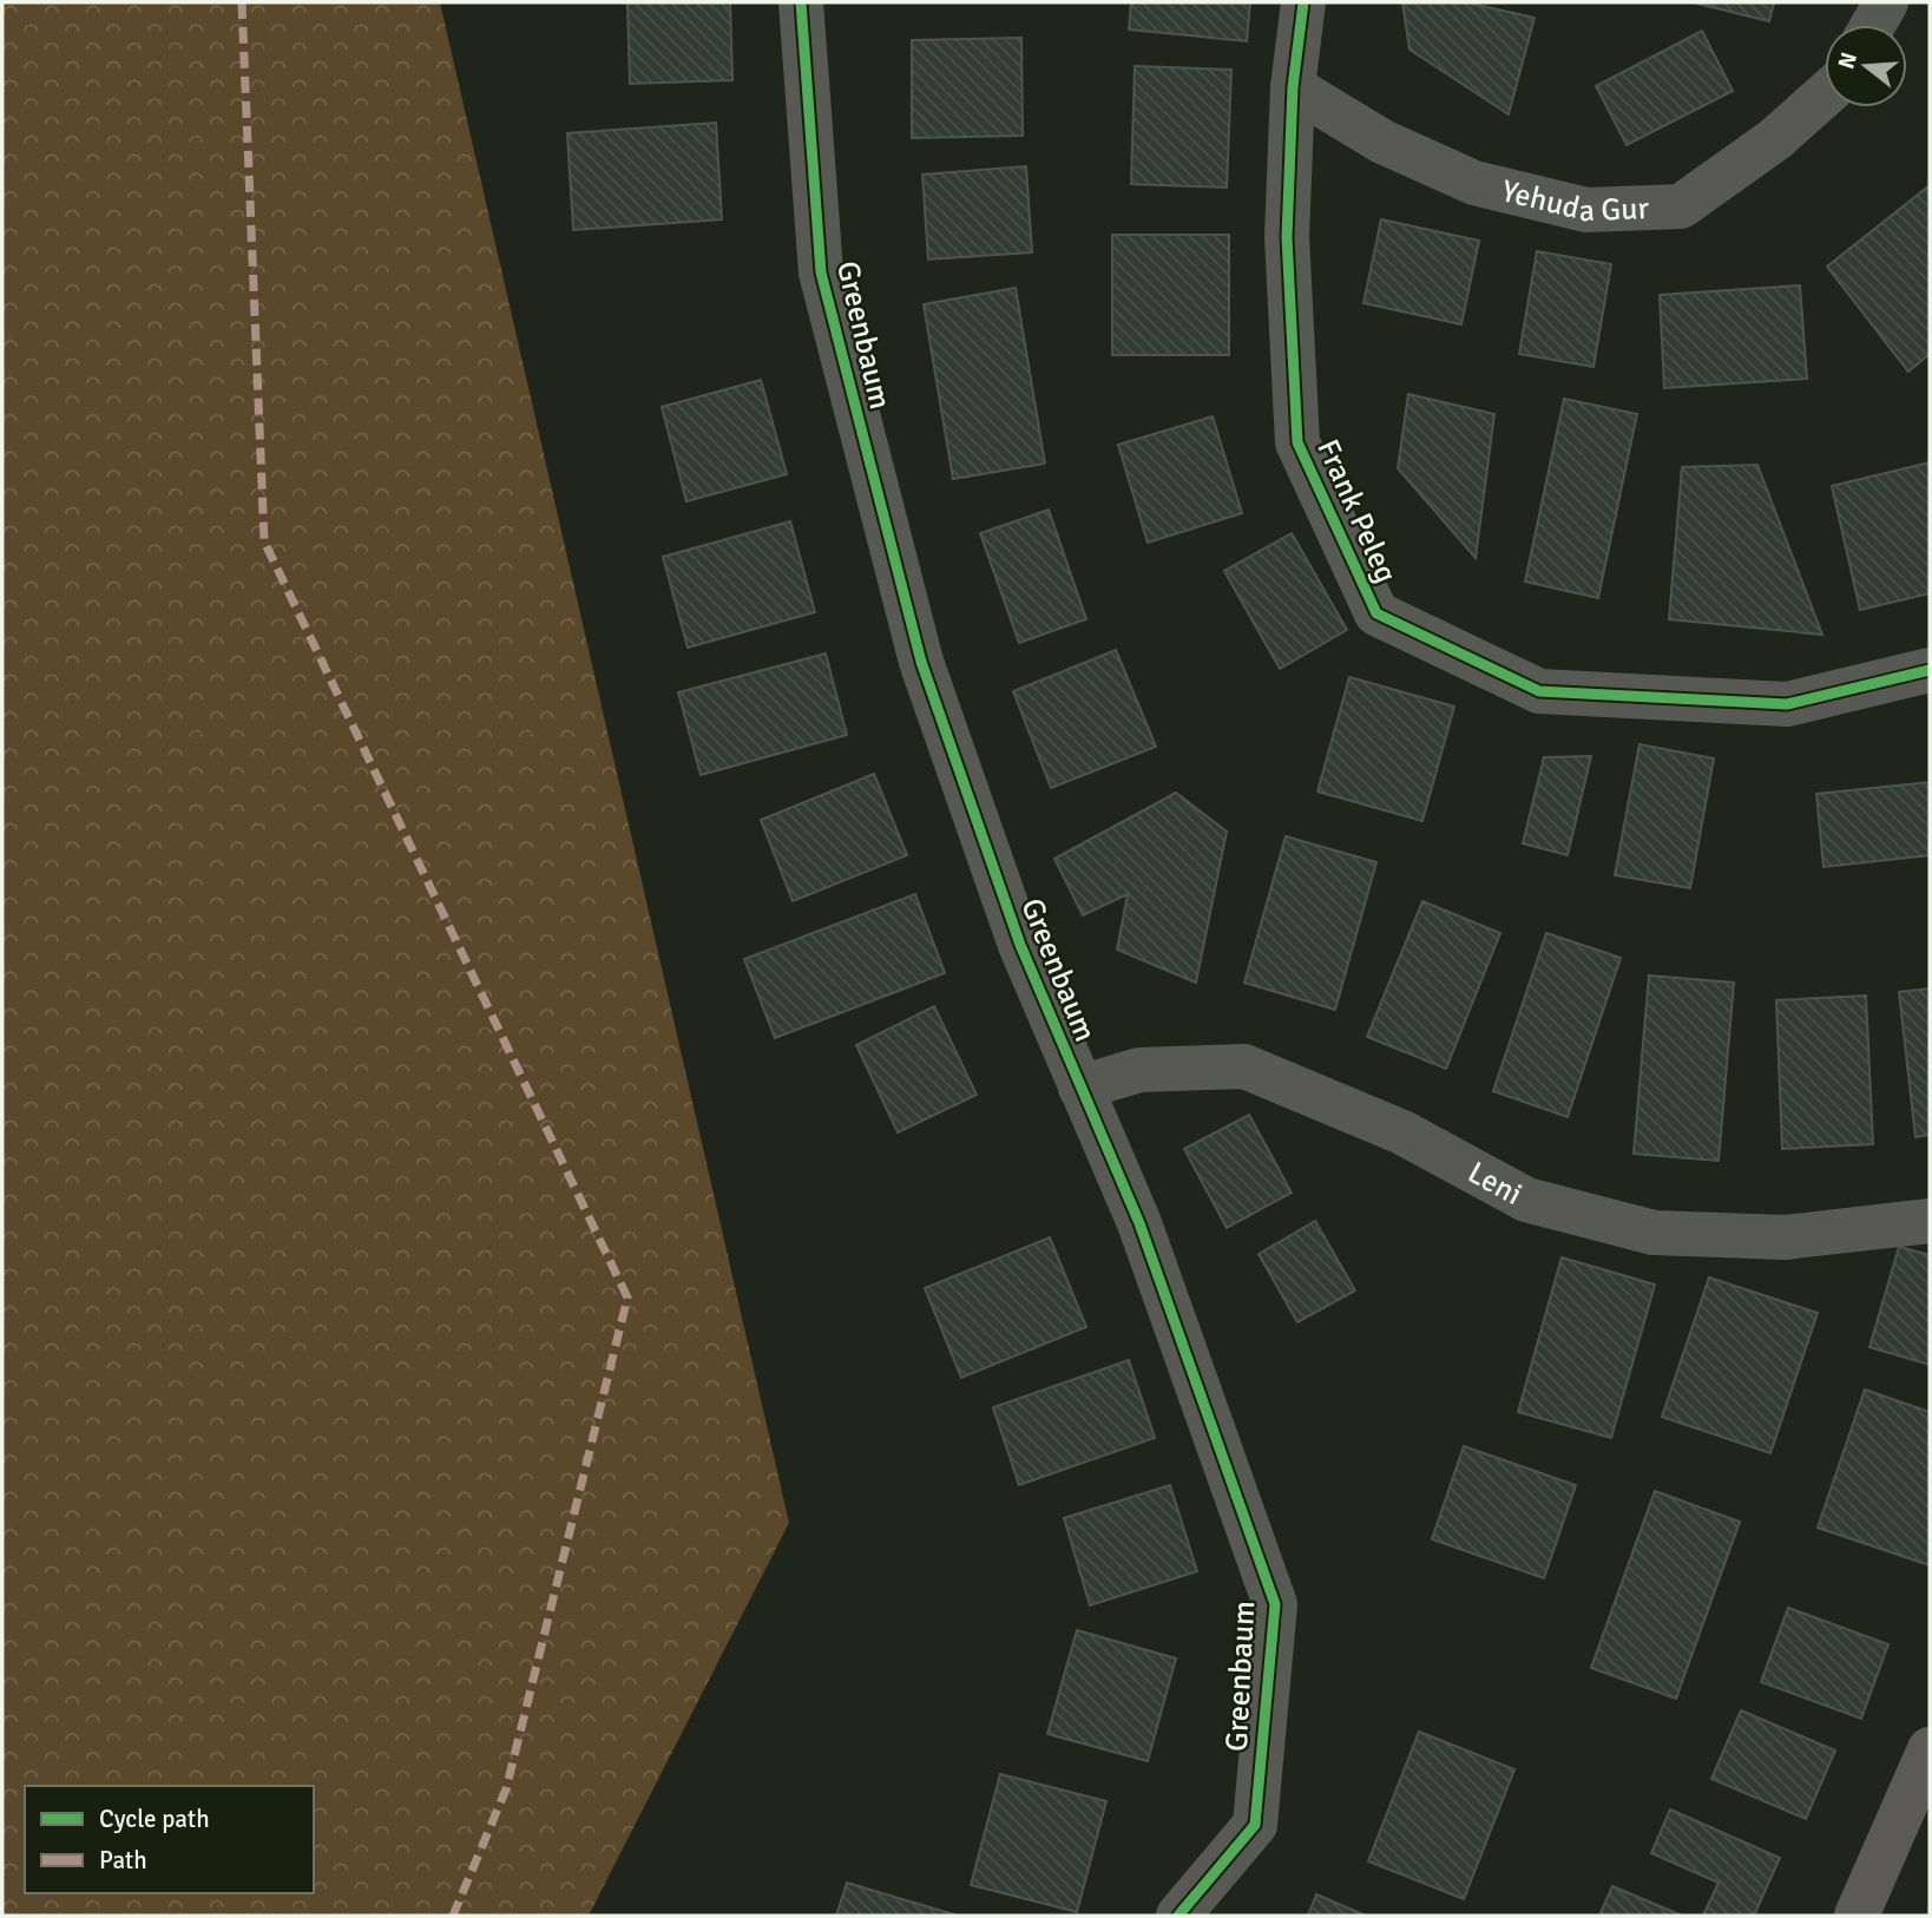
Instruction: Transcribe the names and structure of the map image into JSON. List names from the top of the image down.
{
  "streets": {
    "street": [
      "Yehuda Gur",
      "Greenbaum",
      "Frank Peleg",
      "Leni"
    ]
  },
  "crossings": [
    ["Yehuda Gur", "Frank Peleg"],
    ["Greenbaum", "Leni"]
  ],
  "legend": ["Cycle path", "Path"],
  "north": "left"
}
